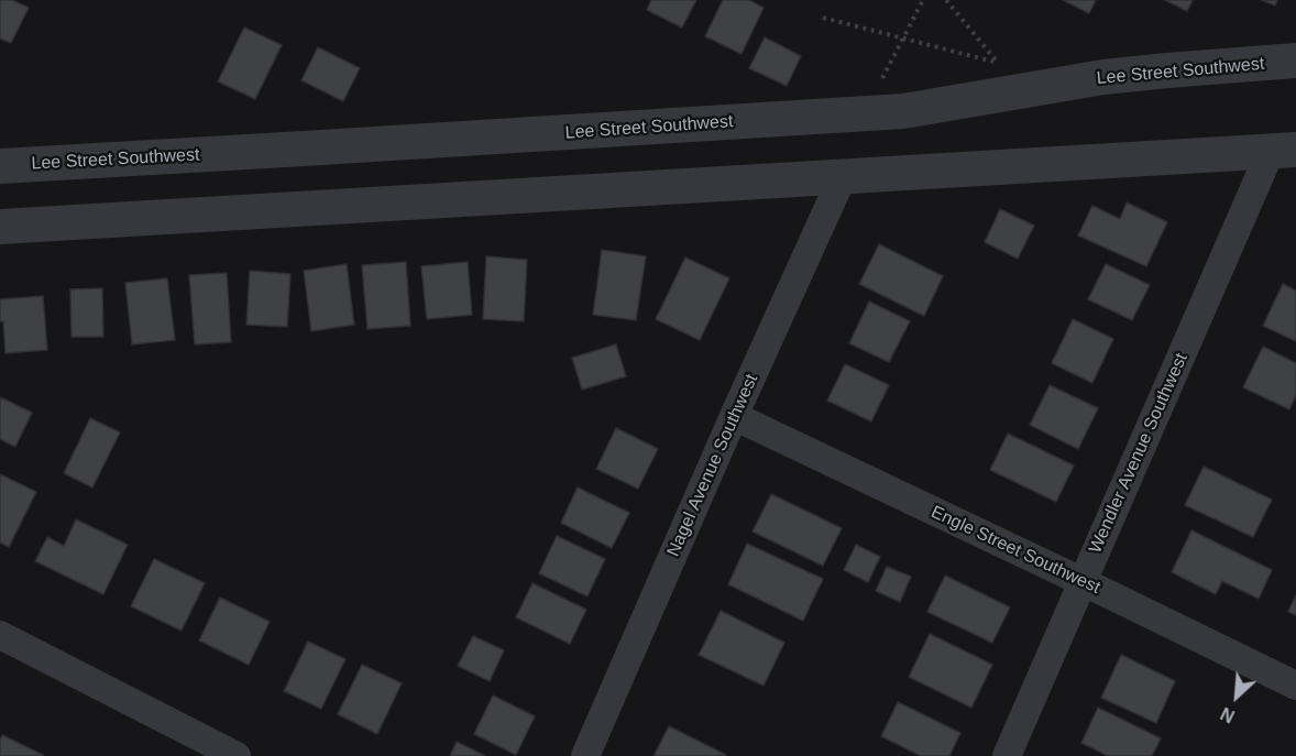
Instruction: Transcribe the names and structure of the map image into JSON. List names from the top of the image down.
{
  "streets": {
    "street": [
      "Lee Street Southwest",
      "Wendler Avenue Southwest",
      "Nagel Avenue Southwest",
      "Engle Street Southwest"
    ]
  },
  "crossings": [
    ["Wendler Avenue Southwest", "Engle Street Southwest"],
    ["Nagel Avenue Southwest", "Engle Street Southwest"]
  ],
  "north": "bottom left"
}
